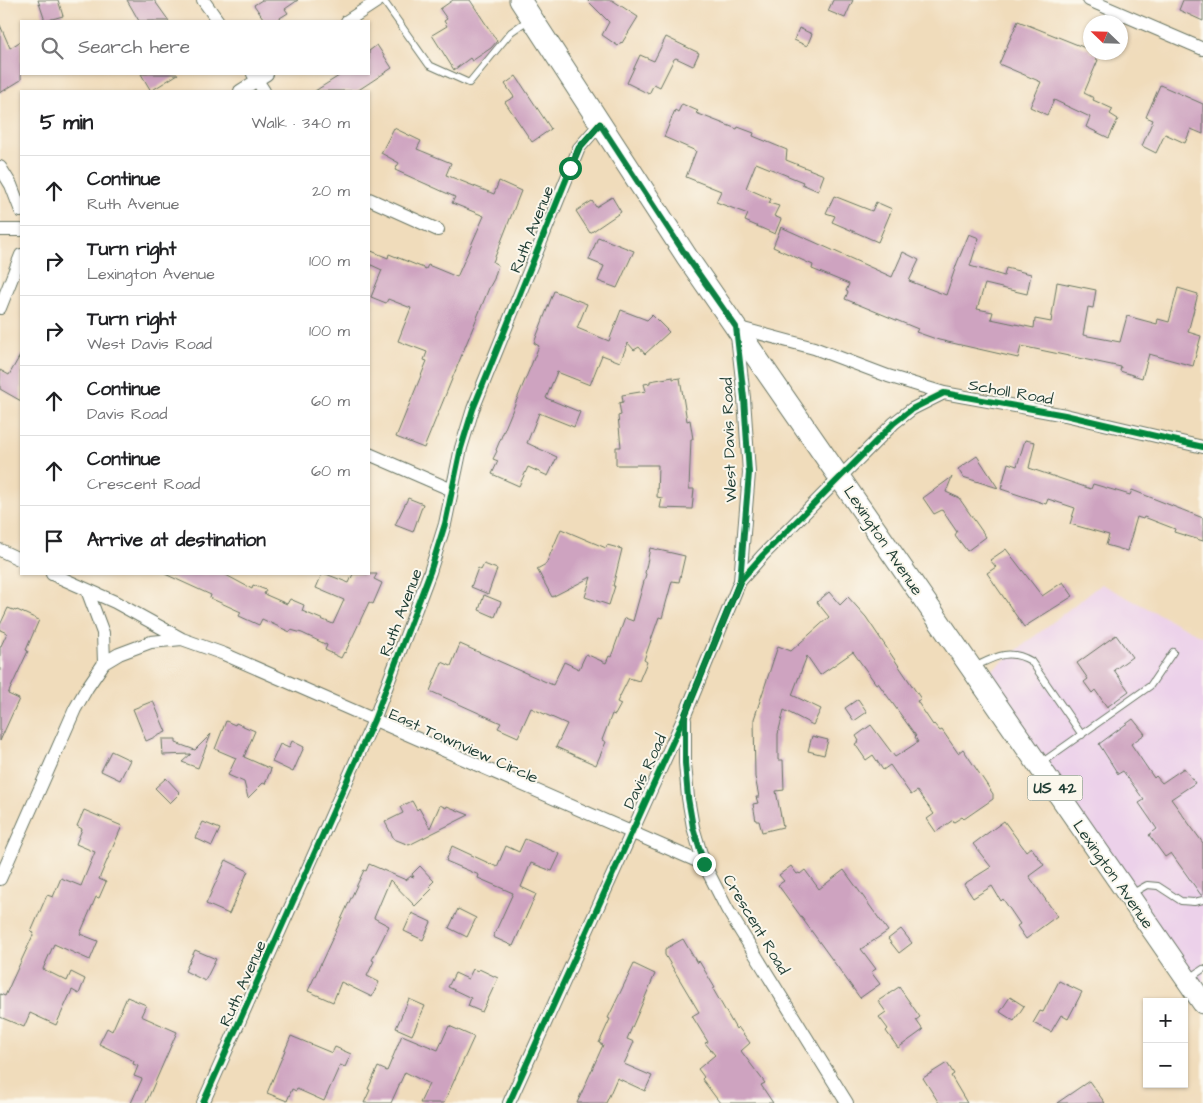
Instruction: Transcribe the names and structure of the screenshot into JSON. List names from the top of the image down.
{
  "streets": {
    "main road": ["Lexington Avenue", "US 42"],
    "street": [
      "Ruth Avenue",
      "Scholl Road",
      "West Davis Road",
      "East Townview Circle",
      "Davis Road",
      "Crescent Road"
    ]
  },
  "crossings": [
    ["Ruth Avenue", "Lexington Avenue"],
    ["Ruth Avenue", "East Townview Circle"],
    ["Scholl Road", "West Davis Road"],
    ["Scholl Road", "Lexington Avenue"],
    ["Scholl Road", "Davis Road"],
    ["West Davis Road", "Lexington Avenue"],
    ["West Davis Road", "Davis Road"],
    ["Lexington Avenue", "Davis Road"],
    ["East Townview Circle", "Davis Road"],
    ["East Townview Circle", "Crescent Road"],
    ["Davis Road", "Crescent Road"]
  ],
  "north": "top left",
  "page": {
    "search": "Search here",
    "heading": ["5 min", "Walk · 340 m"],
    "list": [
      ["Continue", "Ruth Avenue", "20 m"],
      ["Turn right", "Lexington Avenue", "100 m"],
      ["Turn right", "West Davis Road", "100 m"],
      ["Continue", "Davis Road", "60 m"],
      ["Continue", "Crescent Road", "60 m"],
      "Arrive at destination"
    ],
    "map_buttons": ["+", "−"]
  }
}
